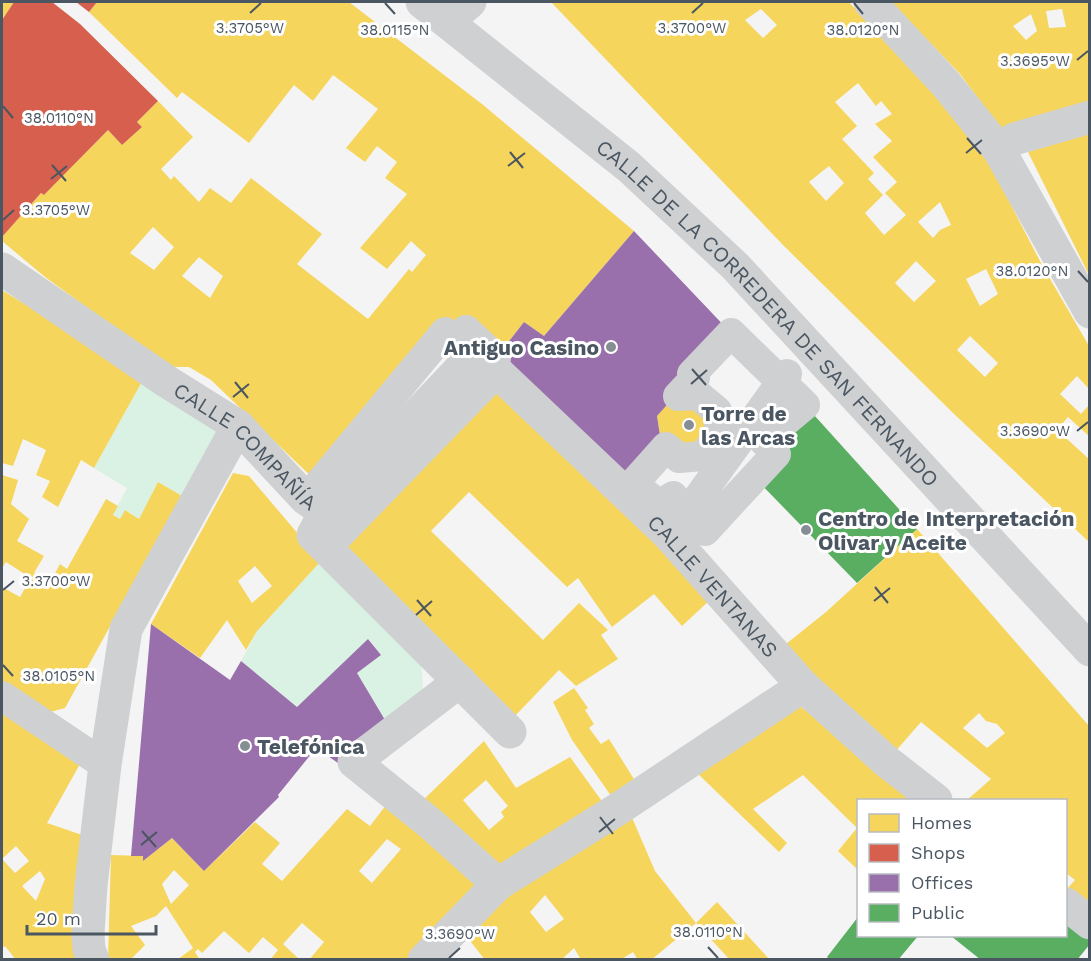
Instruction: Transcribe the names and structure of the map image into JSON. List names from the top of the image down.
{
  "streets": {
    "street": ["CALLE DE LA CORREDERA DE SAN FERNANDO", "CALLE COMPAÑÍA", "CALLE VENTANAS"]
  },
  "crossings": [
    ["CALLE COMPAÑÍA", "CALLE VENTANAS"]
  ],
  "places": [
    "Antiguo Casino",
    "Torre de las Arcas",
    "Centro de Interpretación Olivar y Aceite",
    "Telefónica"
  ],
  "legend": [
    "Homes",
    "Shops",
    "Offices",
    "Public"
  ],
  "scale_bar": "20 m",
  "coordinates": [
    "3.3705°W",
    "3.3700°W",
    "38.0115°N",
    "38.0120°N",
    "3.3695°W",
    "38.0110°N",
    "3.3690°W",
    "38.0105°N"
  ]
}
